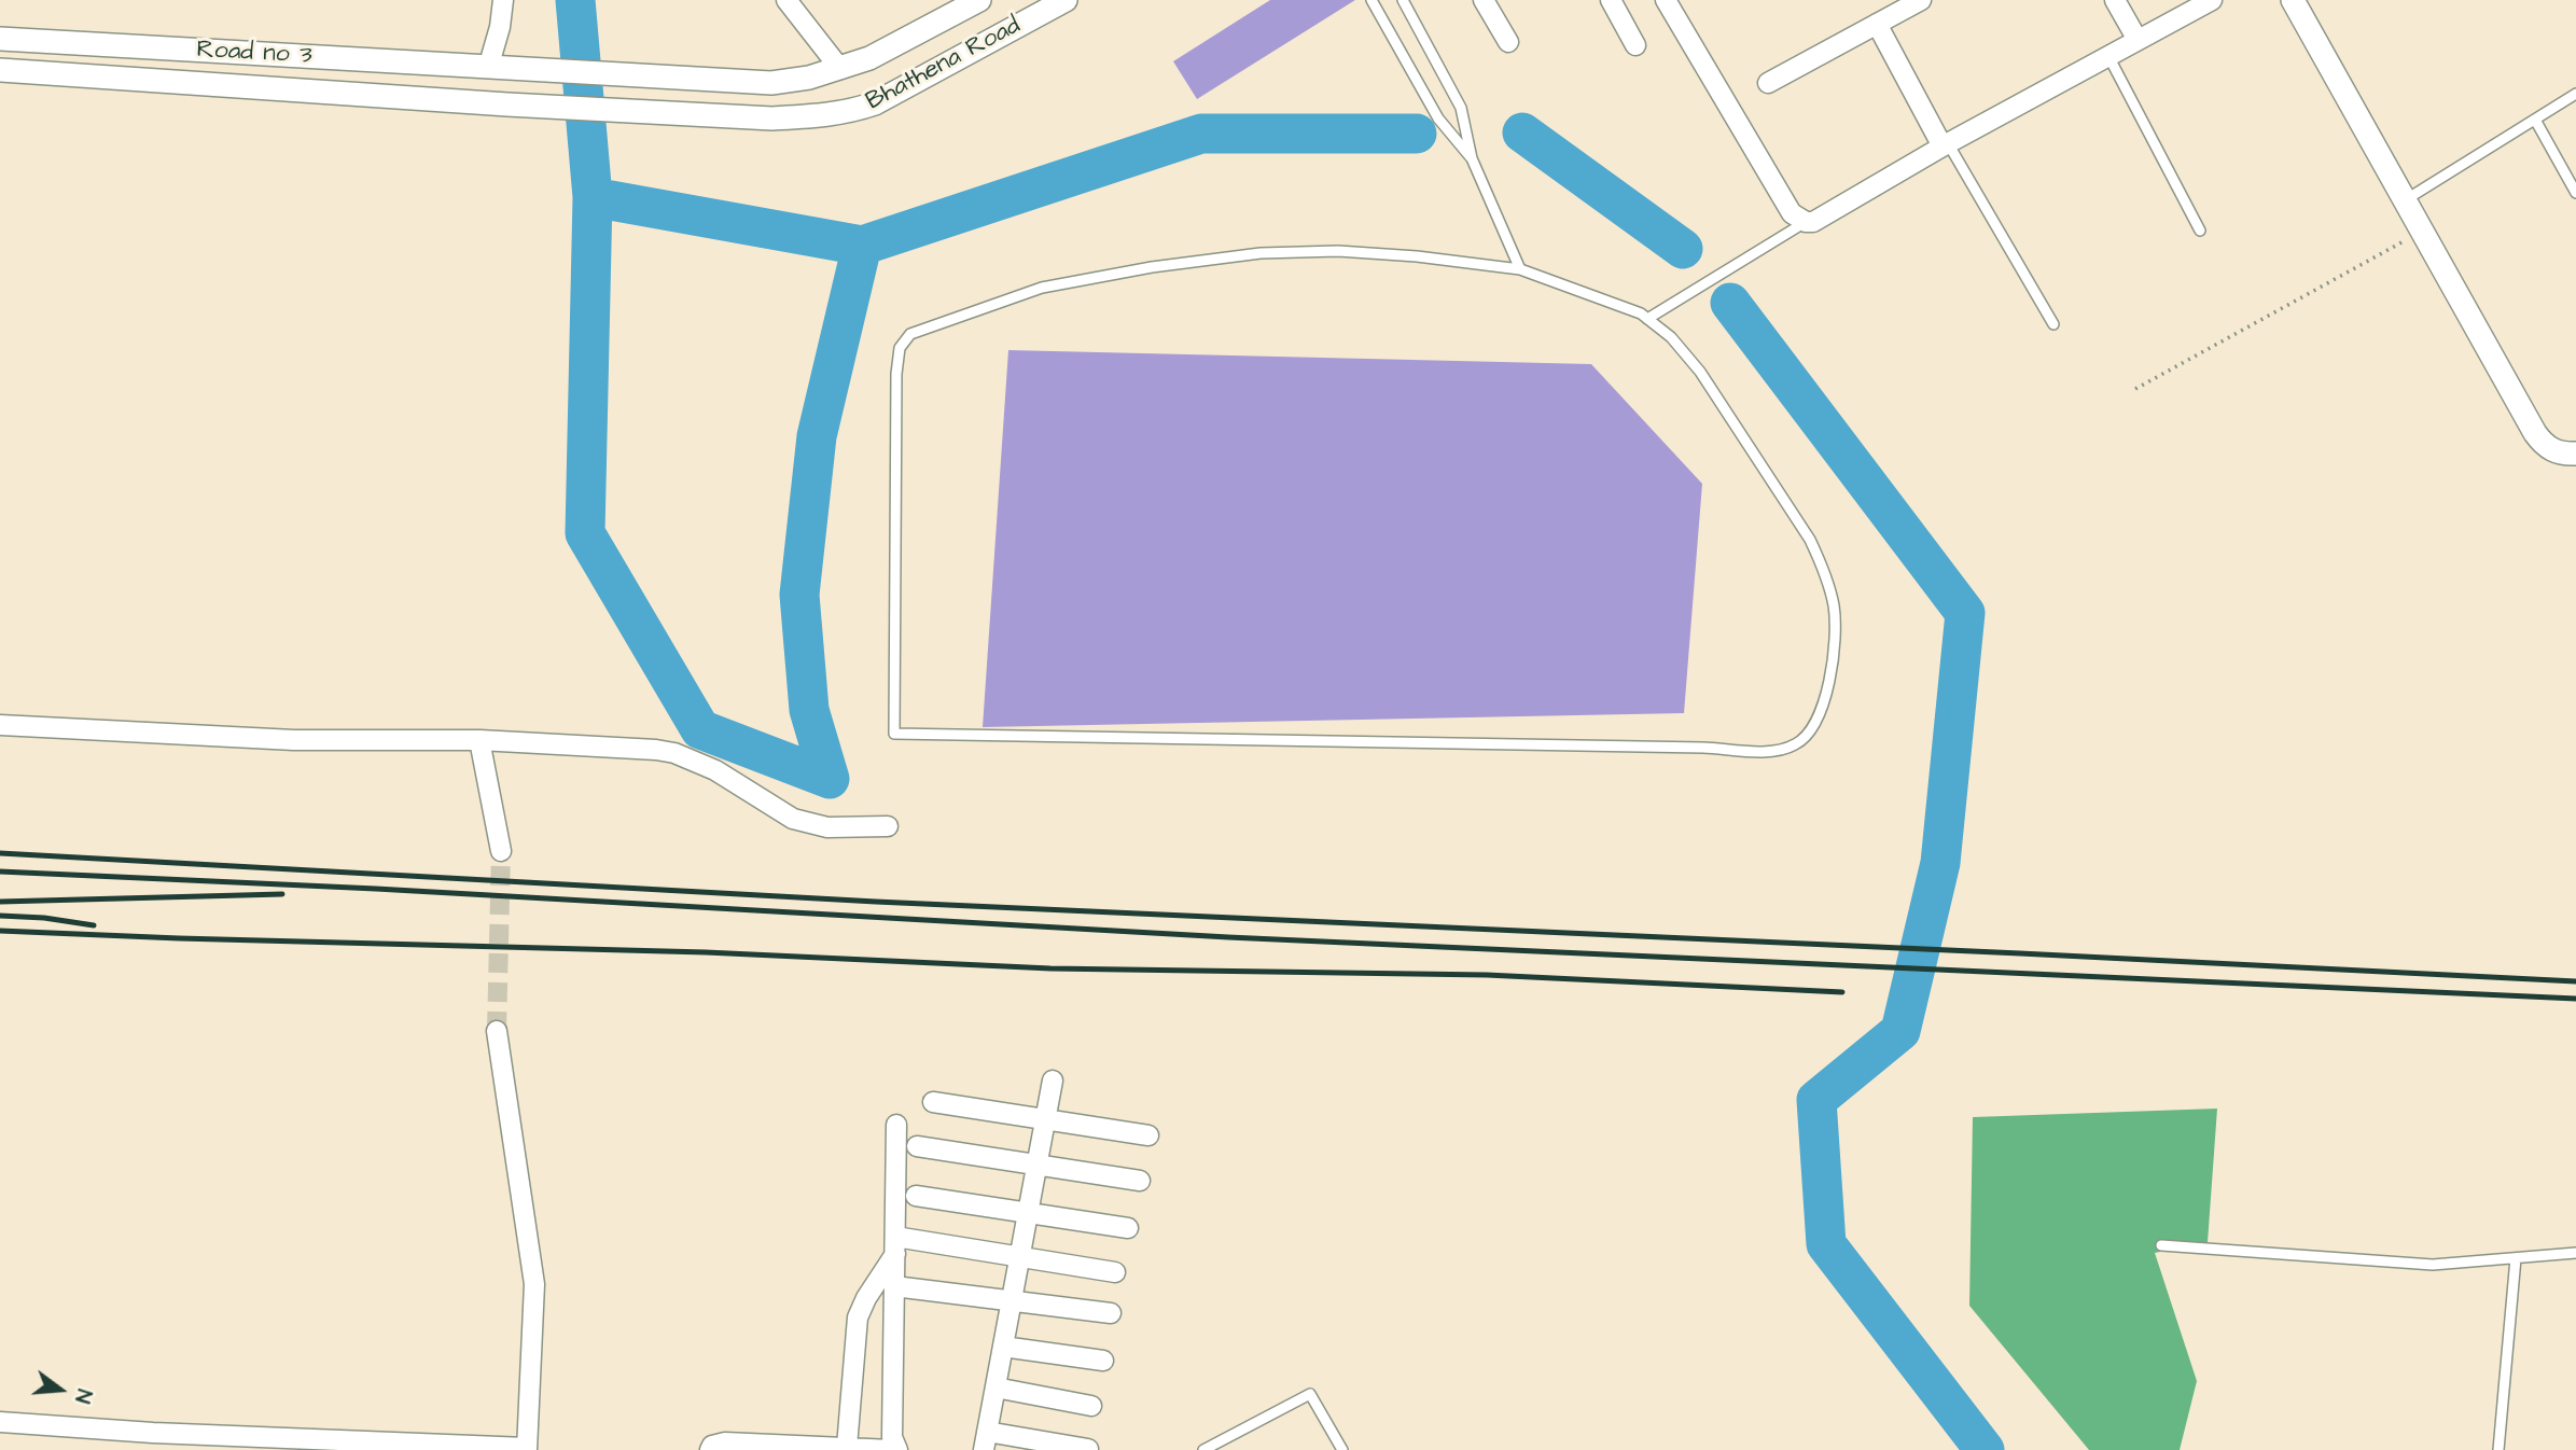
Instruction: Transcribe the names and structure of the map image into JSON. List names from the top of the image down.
{
  "streets": {
    "street": ["Road no 3", "Bhathena Road"]
  },
  "crossings": [
    ["Road no 3", "Bhathena Road"]
  ],
  "north": "right"
}
